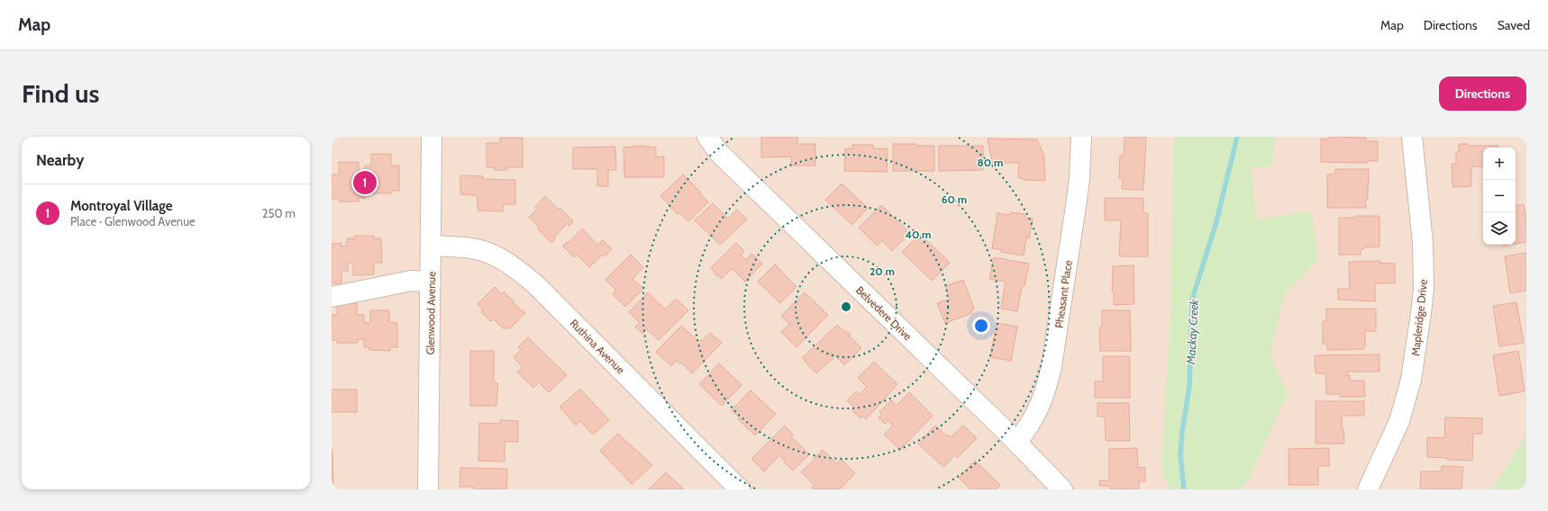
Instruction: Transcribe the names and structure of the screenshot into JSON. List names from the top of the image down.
{
  "streets": {
    "street": [
      "Pheasant Place",
      "Glenwood Avenue",
      "Belvedere Drive",
      "Mapleridge Drive",
      "Ruthina Avenue"
    ]
  },
  "crossings": [
    ["Pheasant Place", "Belvedere Drive"],
    ["Glenwood Avenue", "Ruthina Avenue"]
  ],
  "water": ["Mackay Creek"],
  "page": {
    "header": "Map",
    "nav": ["Map", "Directions", "Saved"],
    "buttons": "Directions",
    "title": "Find us",
    "heading": "Nearby",
    "map_buttons": ["+", "−"],
    "pins": "1",
    "list": [
      {
        "mark": "1",
        "name": "Montroyal Village",
        "note": "Place · Glenwood Avenue",
        "value": "250 m"
      }
    ]
  },
  "rings": [
    "80 m",
    "60 m",
    "40 m",
    "20 m"
  ]
}
